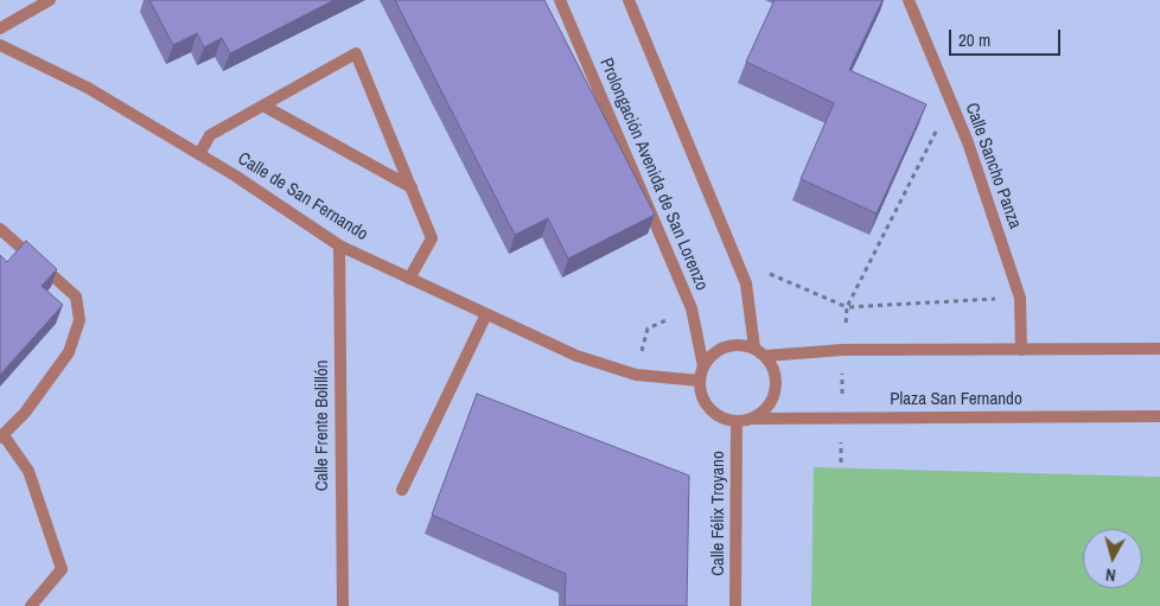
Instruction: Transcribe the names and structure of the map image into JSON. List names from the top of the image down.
{
  "streets": {
    "street": [
      "Calle Sancho Panza",
      "Prolongación Avenida de San Lorenzo",
      "Calle de San Fernando",
      "Plaza San Fernando",
      "Calle Frente Bolillón",
      "Calle Félix Troyano"
    ]
  },
  "crossings": [
    ["Prolongación Avenida de San Lorenzo", "Calle de San Fernando"],
    ["Prolongación Avenida de San Lorenzo", "Plaza San Fernando"],
    ["Prolongación Avenida de San Lorenzo", "Calle Félix Troyano"],
    ["Calle de San Fernando", "Plaza San Fernando"],
    ["Calle de San Fernando", "Calle Frente Bolillón"],
    ["Calle de San Fernando", "Calle Félix Troyano"],
    ["Plaza San Fernando", "Calle Félix Troyano"]
  ],
  "scale_bar": "20 m",
  "north": "bottom"
}
